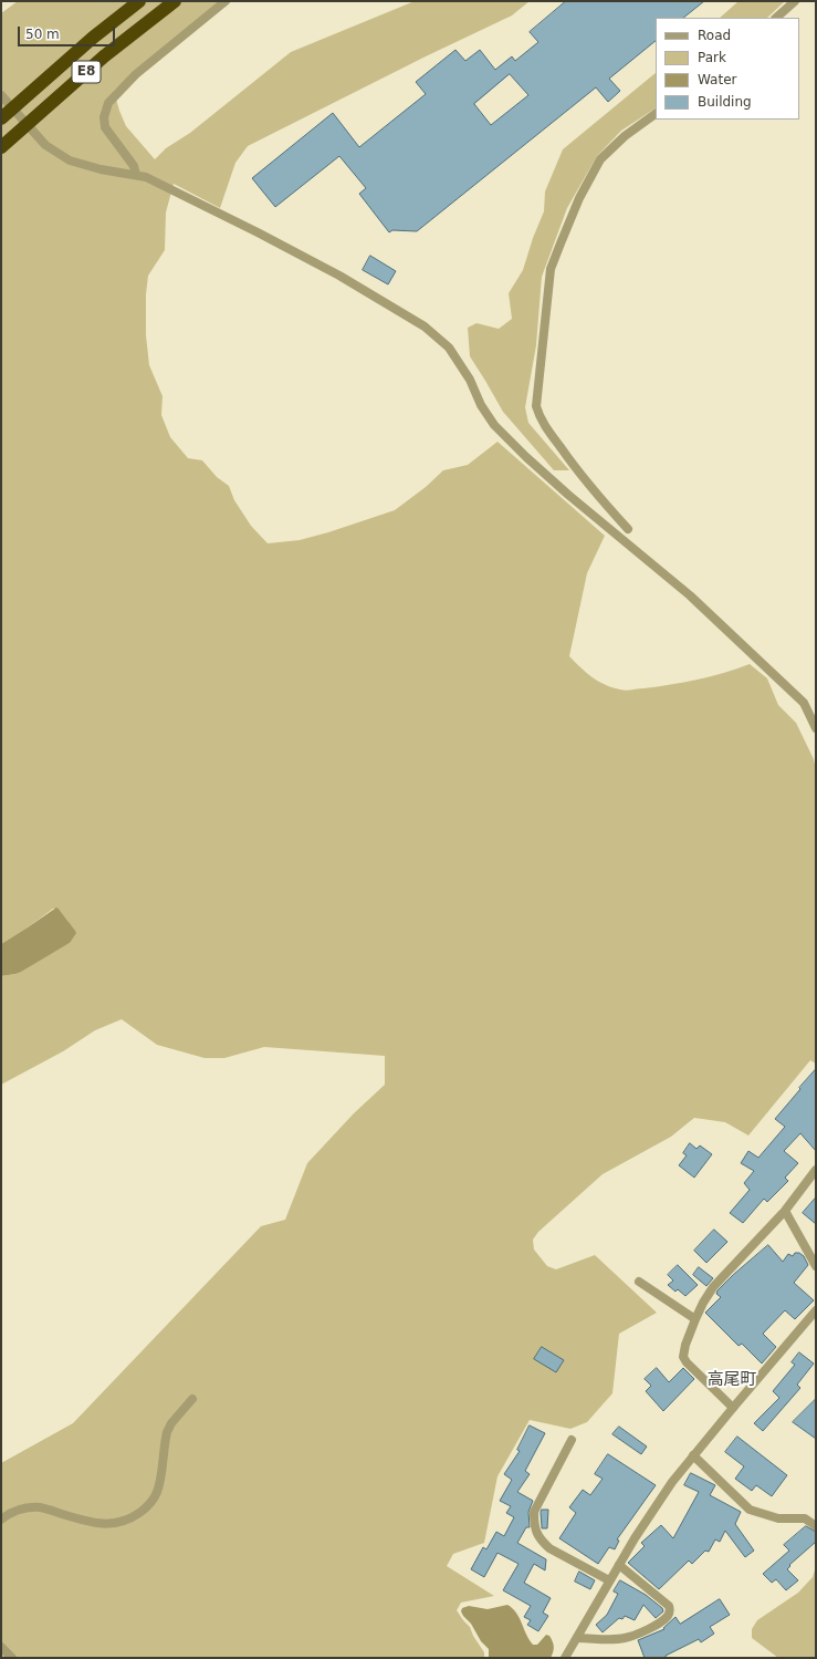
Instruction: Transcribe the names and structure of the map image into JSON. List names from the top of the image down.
{
  "streets": {
    "highway": ["E8"]
  },
  "districts": ["高尾町"],
  "legend": [
    "Road",
    "Park",
    "Water",
    "Building"
  ],
  "scale_bar": "50 m"
}
